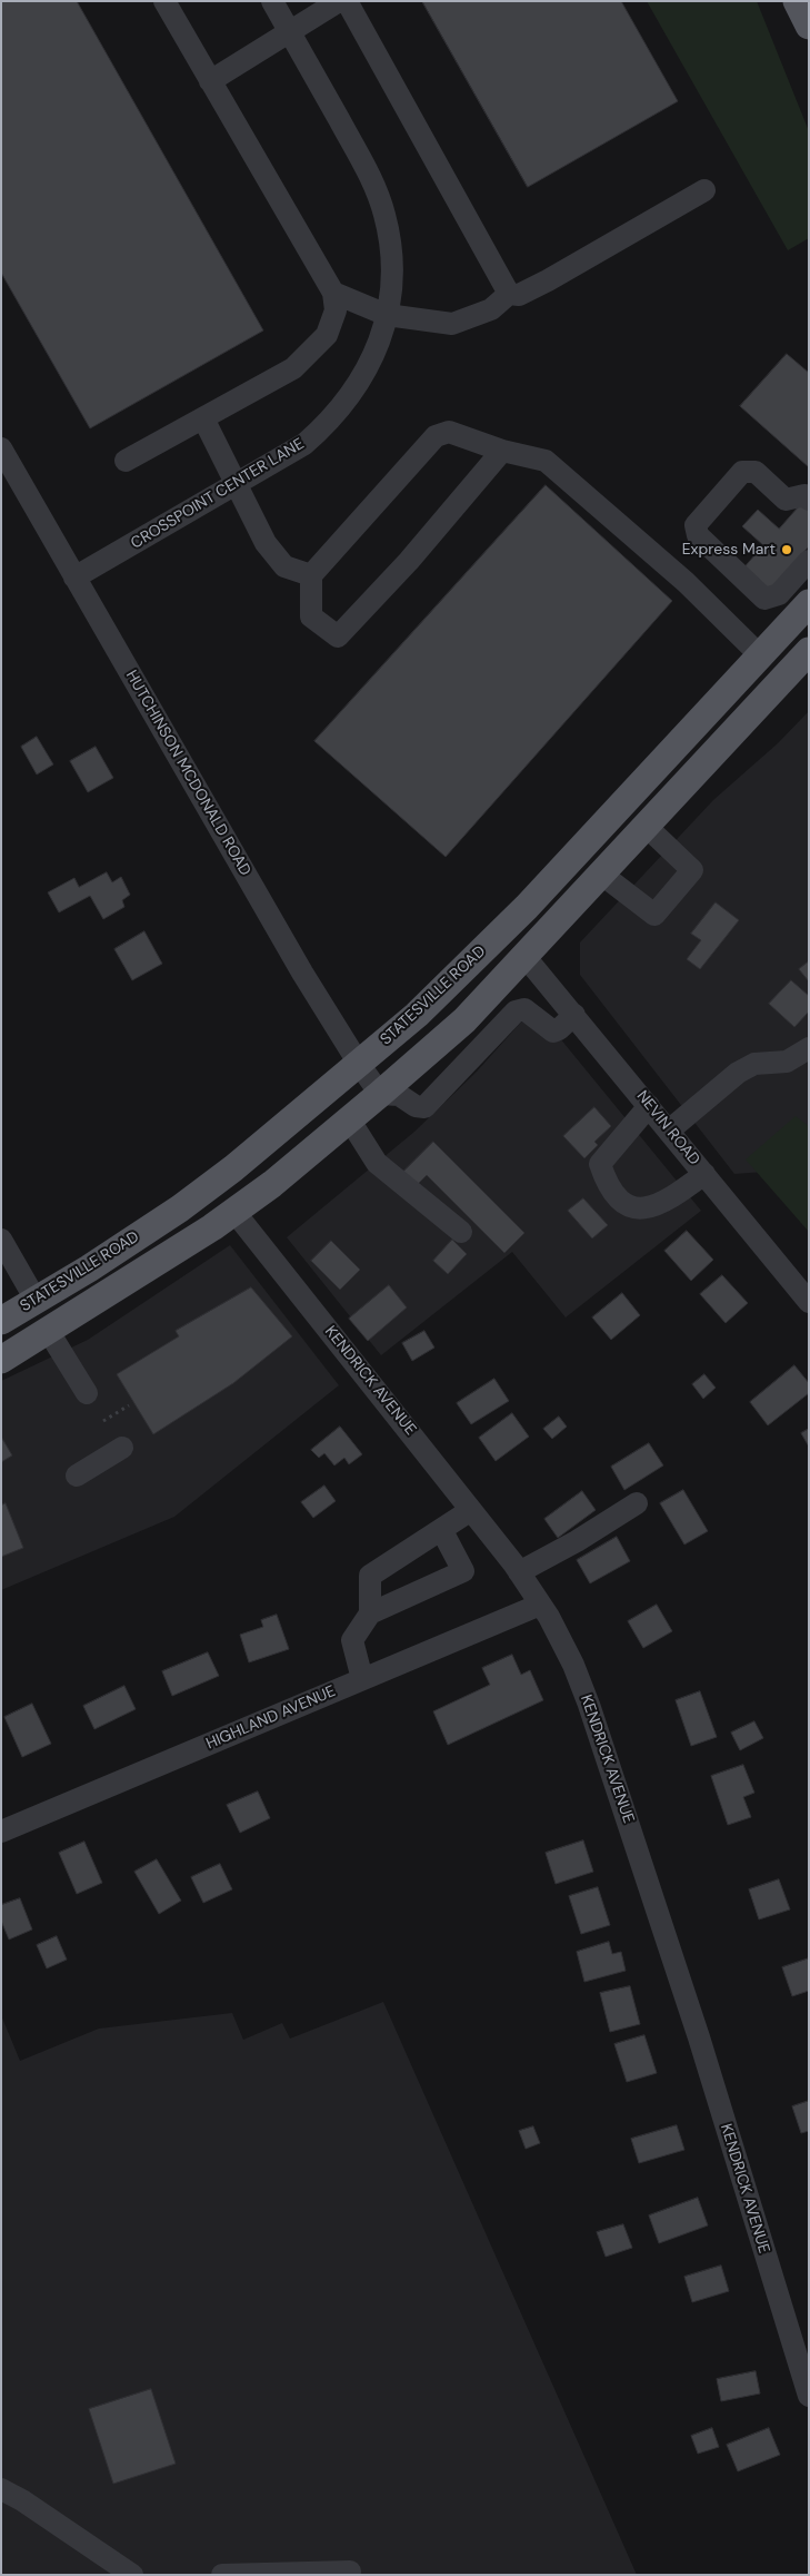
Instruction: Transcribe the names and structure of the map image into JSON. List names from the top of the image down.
{
  "streets": {
    "main road": ["STATESVILLE ROAD"],
    "street": [
      "CROSSPOINT CENTER LANE",
      "HUTCHINSON MCDONALD ROAD",
      "NEVIN ROAD",
      "KENDRICK AVENUE",
      "HIGHLAND AVENUE"
    ]
  },
  "crossings": [
    ["CROSSPOINT CENTER LANE", "HUTCHINSON MCDONALD ROAD"],
    ["HUTCHINSON MCDONALD ROAD", "STATESVILLE ROAD"],
    ["KENDRICK AVENUE", "HIGHLAND AVENUE"]
  ],
  "places": ["Express Mart"]
}
